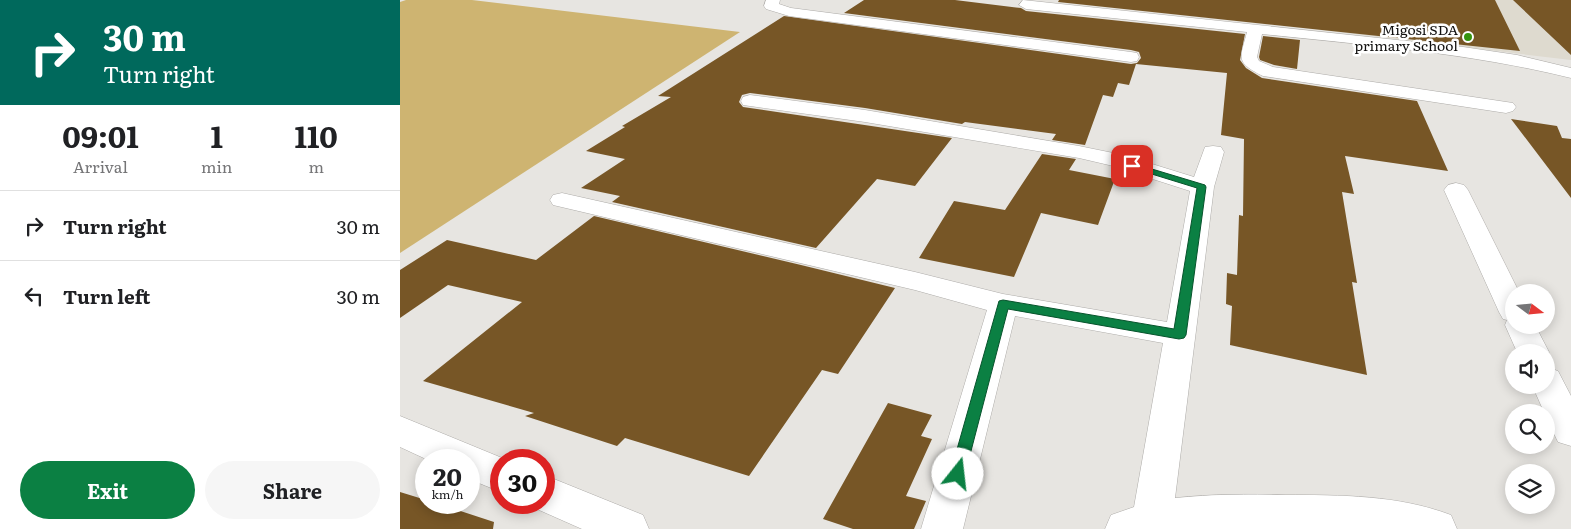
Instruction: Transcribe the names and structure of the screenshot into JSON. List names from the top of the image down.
{
  "places": ["Migosi SDA primary School"],
  "north": "right",
  "page": {
    "turn": ["30 m", "Turn right"],
    "eta": [
      "09:01",
      "Arrival",
      "1",
      "min",
      "110",
      "m"
    ],
    "list": [
      {
        "name": "Turn right",
        "value": "30 m"
      },
      {
        "name": "Turn left",
        "value": "30 m"
      }
    ],
    "speed": "20 km/h",
    "limit": "30",
    "buttons": ["Exit", "Share"]
  }
}
